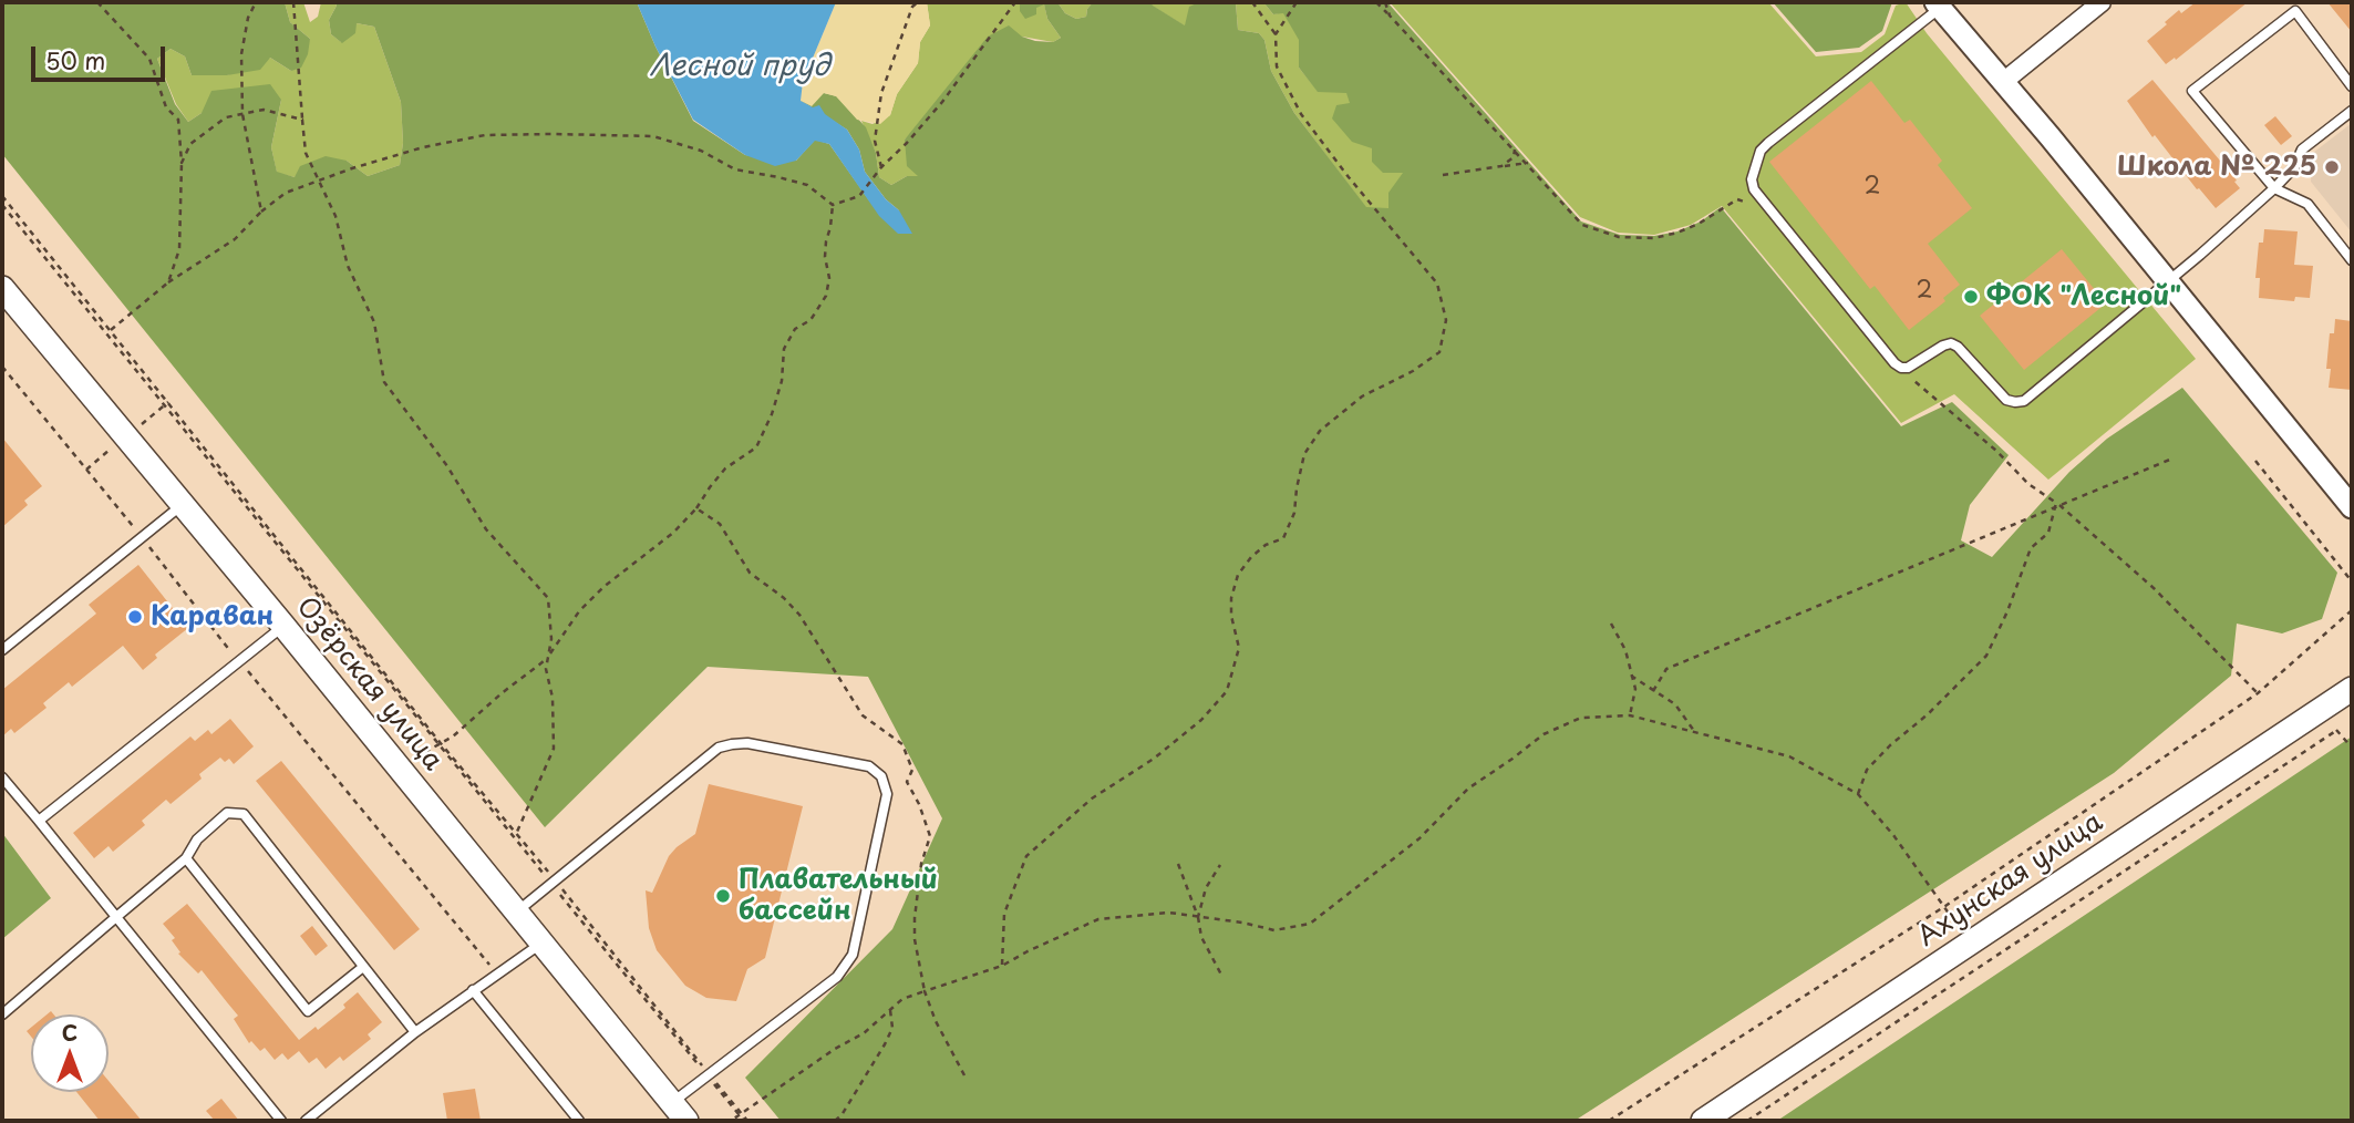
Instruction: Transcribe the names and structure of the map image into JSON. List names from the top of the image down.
{
  "streets": {
    "main road": ["Озёрская улица", "Ахунская улица"]
  },
  "water": ["Лесной пруд"],
  "places": [
    "Школа № 225",
    "ФОК \"Лесной\"",
    "Караван",
    "Плавательный бассейн"
  ],
  "house_numbers": ["2", "2"],
  "scale_bar": "50 m",
  "north": "top"
}
